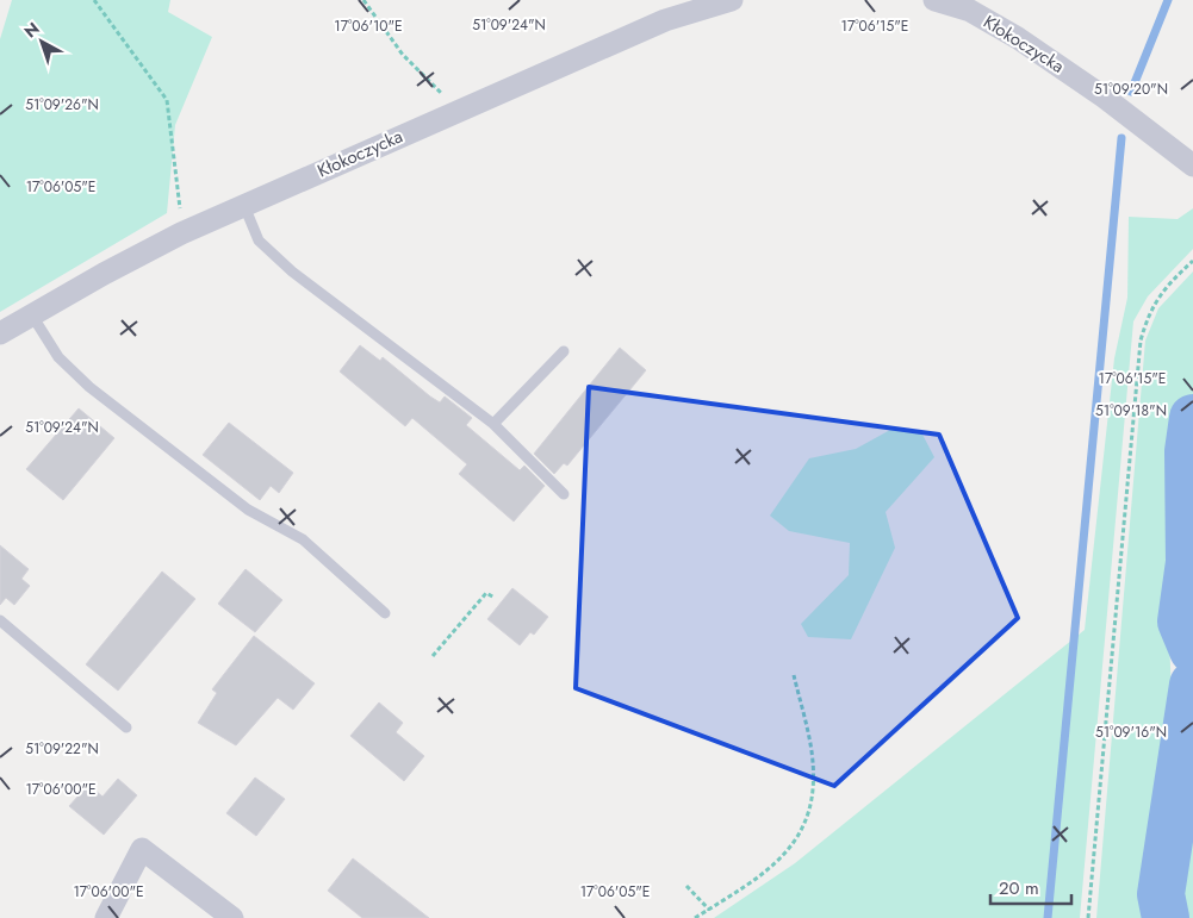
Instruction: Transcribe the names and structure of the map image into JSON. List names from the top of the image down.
{
  "streets": {
    "street": ["Kłokoczycka"]
  },
  "scale_bar": "20 m",
  "north": "top left",
  "coordinates": [
    "51°09'24\"N",
    "17°06'10\"E",
    "17°06'15\"E",
    "51°09'20\"N",
    "51°09'26\"N",
    "17°06'05\"E",
    "51°09'18\"N",
    "51°09'16\"N",
    "51°09'22\"N",
    "17°06'00\"E"
  ]
}
